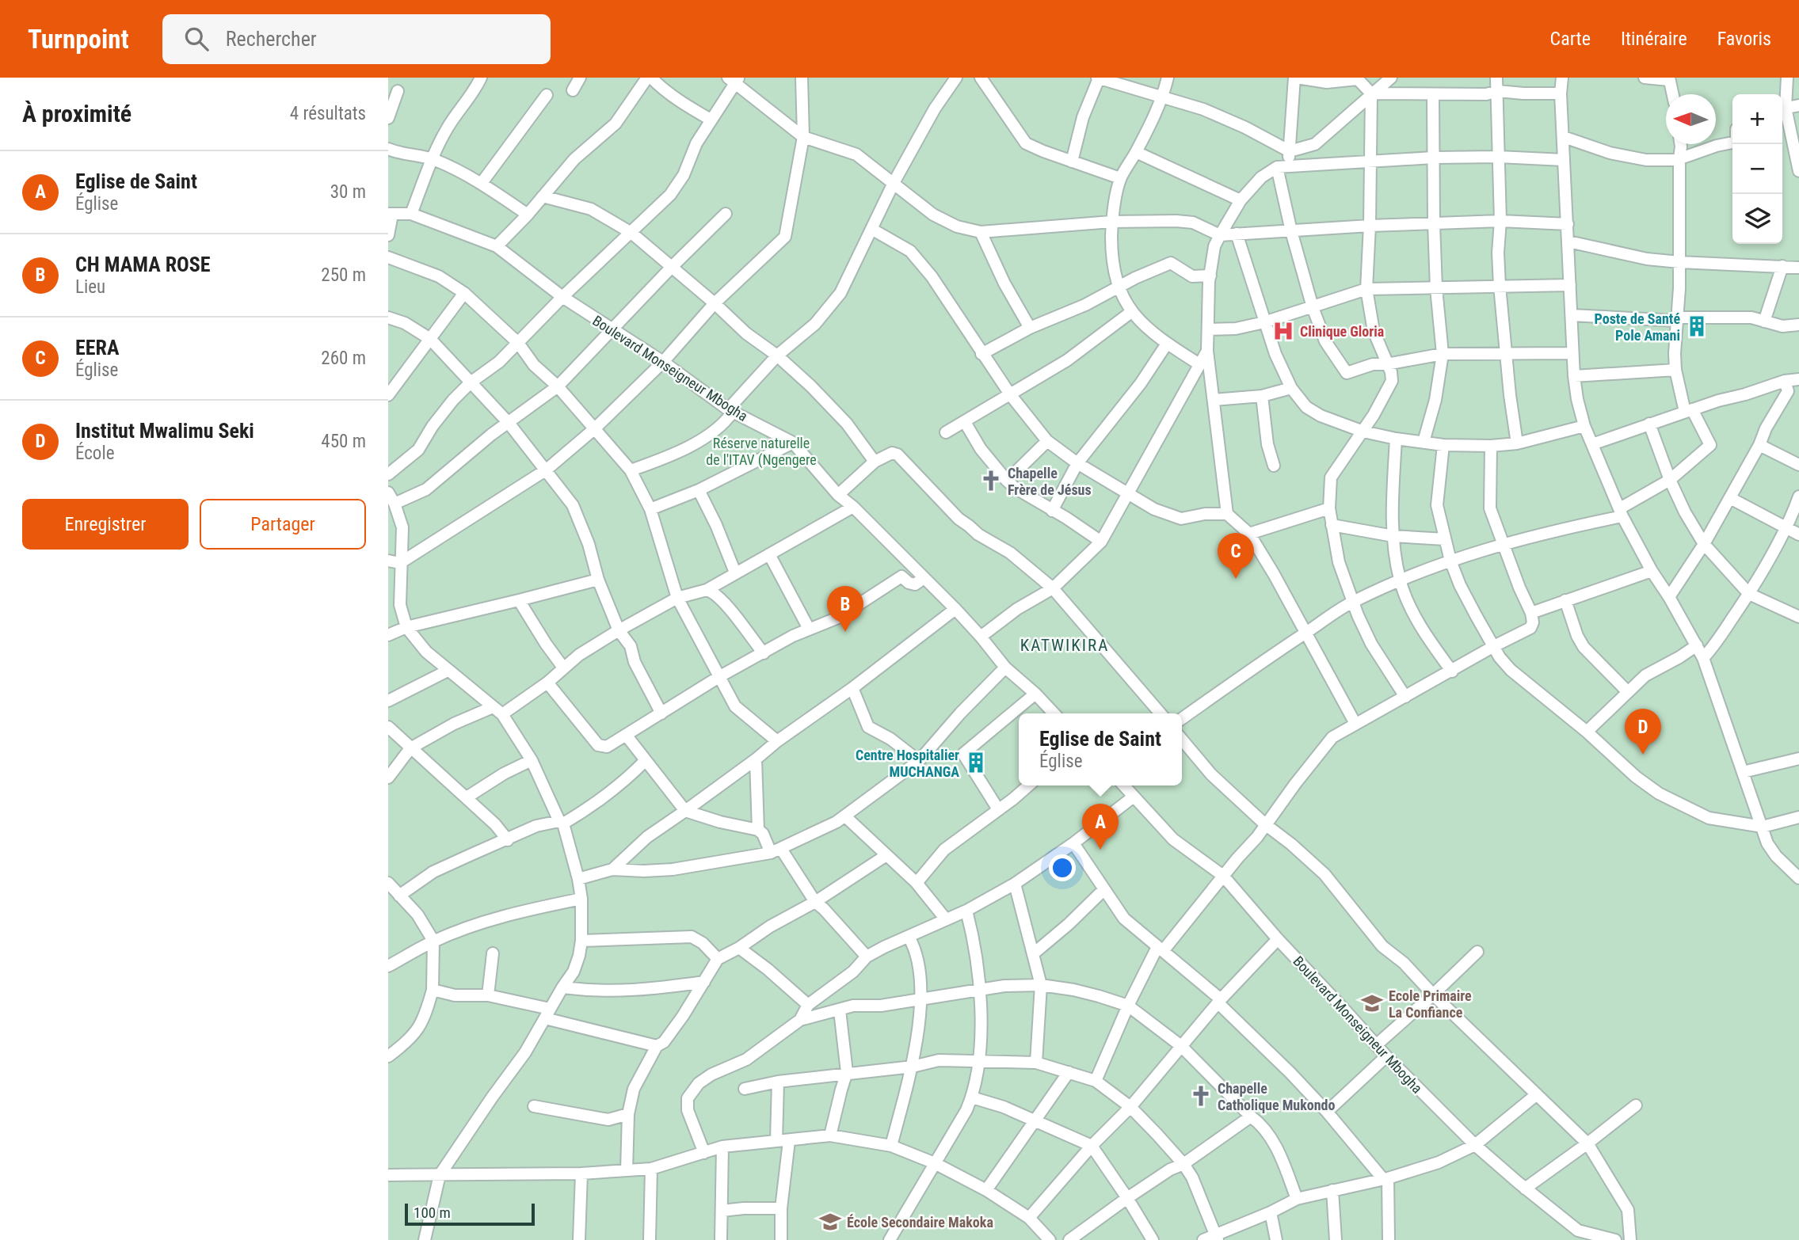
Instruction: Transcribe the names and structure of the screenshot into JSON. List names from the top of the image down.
{
  "streets": {
    "street": ["Boulevard Monseigneur Mbogha"]
  },
  "districts": ["KATWIKIRA"],
  "parks": ["Réserve naturelle de l'ITAV (Ngengere"],
  "places": {
    "building": ["Poste de Santé Pole Amani", "Centre Hospitalier MUCHANGA"],
    "hospital": ["Clinique Gloria"],
    "church": ["Chapelle Frère de Jésus", "Chapelle Catholique Mukondo"],
    "school or university": ["Ecole Primaire La Confiance", "École Secondaire Makoka"]
  },
  "scale_bar": "100 m",
  "north": "left",
  "page": {
    "header": "Turnpoint",
    "search": "Rechercher",
    "nav": ["Carte", "Itinéraire", "Favoris"],
    "heading": ["À proximité", "4 résultats"],
    "map_buttons": ["+", "−"],
    "list": [
      {
        "mark": "A",
        "name": "Eglise de Saint",
        "note": "Église",
        "value": "30 m"
      },
      {
        "mark": "B",
        "name": "CH MAMA ROSE",
        "note": "Lieu",
        "value": "250 m"
      },
      {
        "mark": "C",
        "name": "EERA",
        "note": "Église",
        "value": "260 m"
      },
      {
        "mark": "D",
        "name": "Institut Mwalimu Seki",
        "note": "École",
        "value": "450 m"
      }
    ],
    "buttons": ["Enregistrer", "Partager"],
    "pins": [
      "C",
      "B",
      "D",
      "A"
    ],
    "popup": ["Eglise de Saint", "Église"],
    "scale": "100 m"
  }
}
